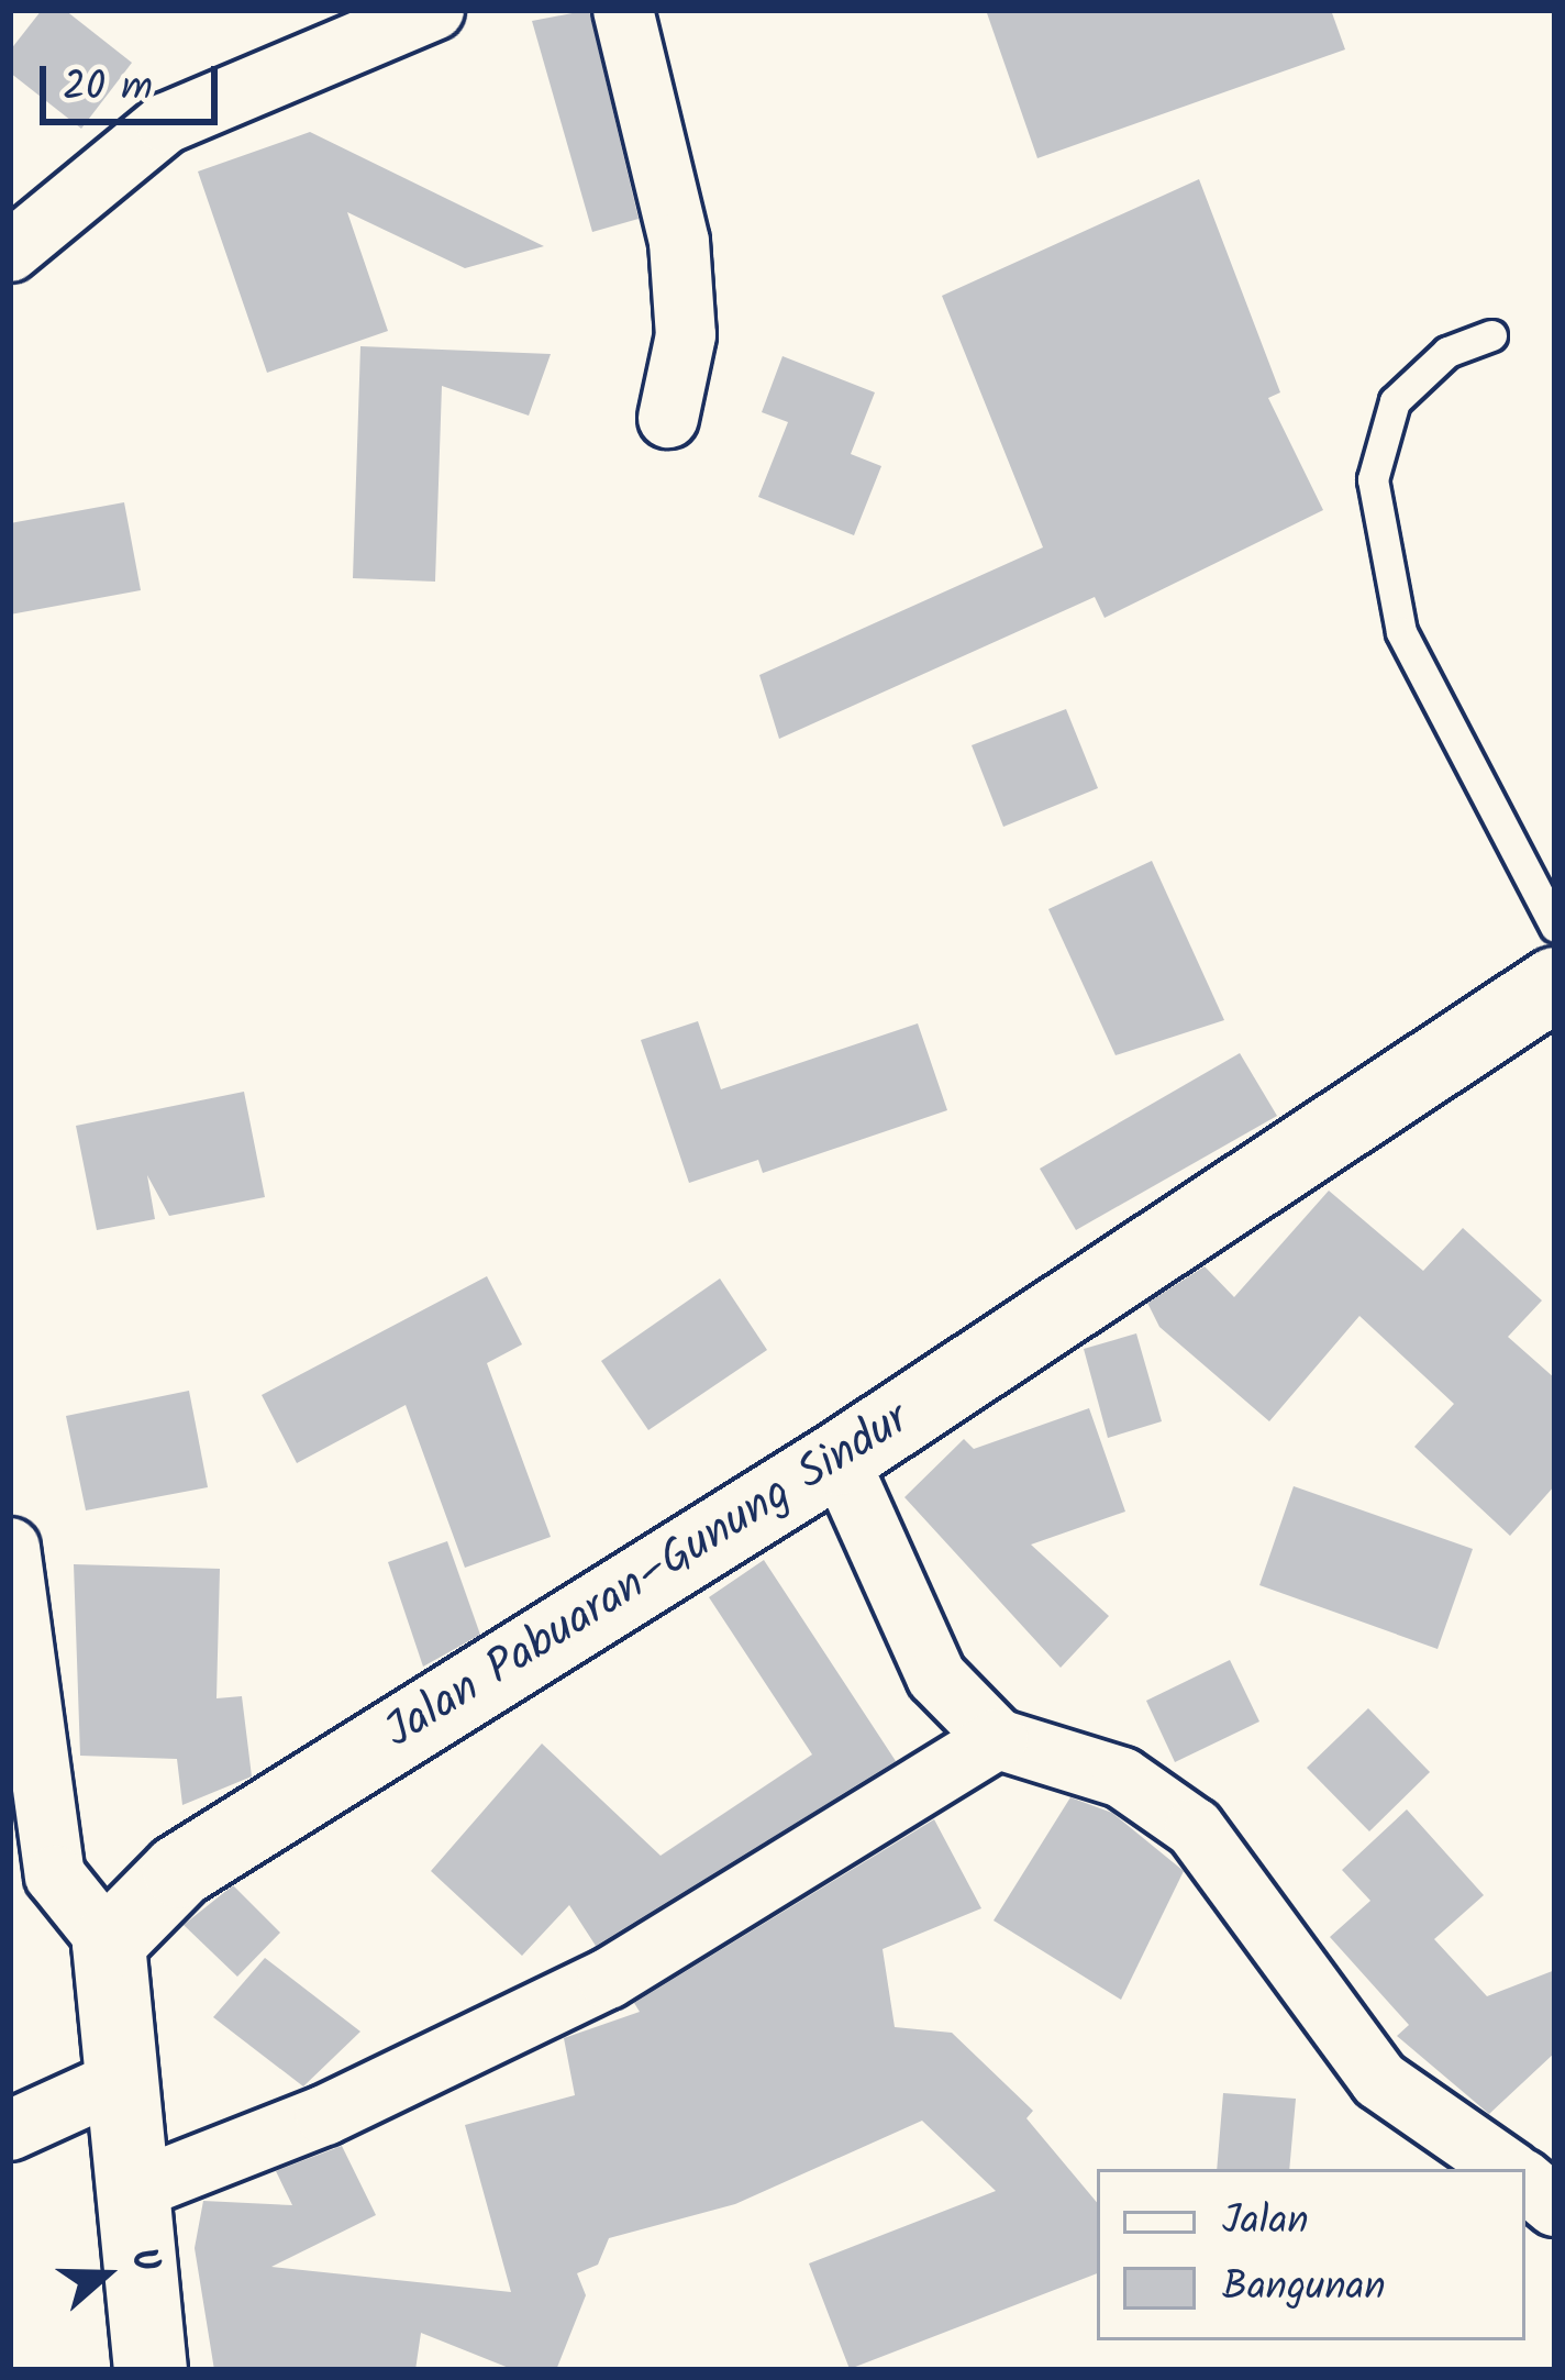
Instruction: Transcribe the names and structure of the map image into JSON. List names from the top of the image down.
{
  "streets": {
    "street": ["Jalan Pabuaran–Gunung Sindur"]
  },
  "legend": ["Jalan", "Bangunan"],
  "scale_bar": "20 m",
  "north": "right"
}
